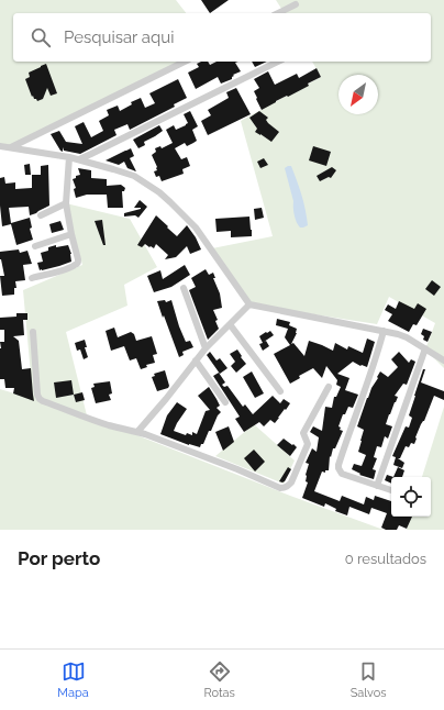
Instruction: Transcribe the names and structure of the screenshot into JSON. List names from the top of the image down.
{
  "north": "bottom left",
  "page": {
    "search": "Pesquisar aqui",
    "heading": ["Por perto", "0 resultados"],
    "nav": ["Mapa", "Rotas", "Salvos"]
  }
}
